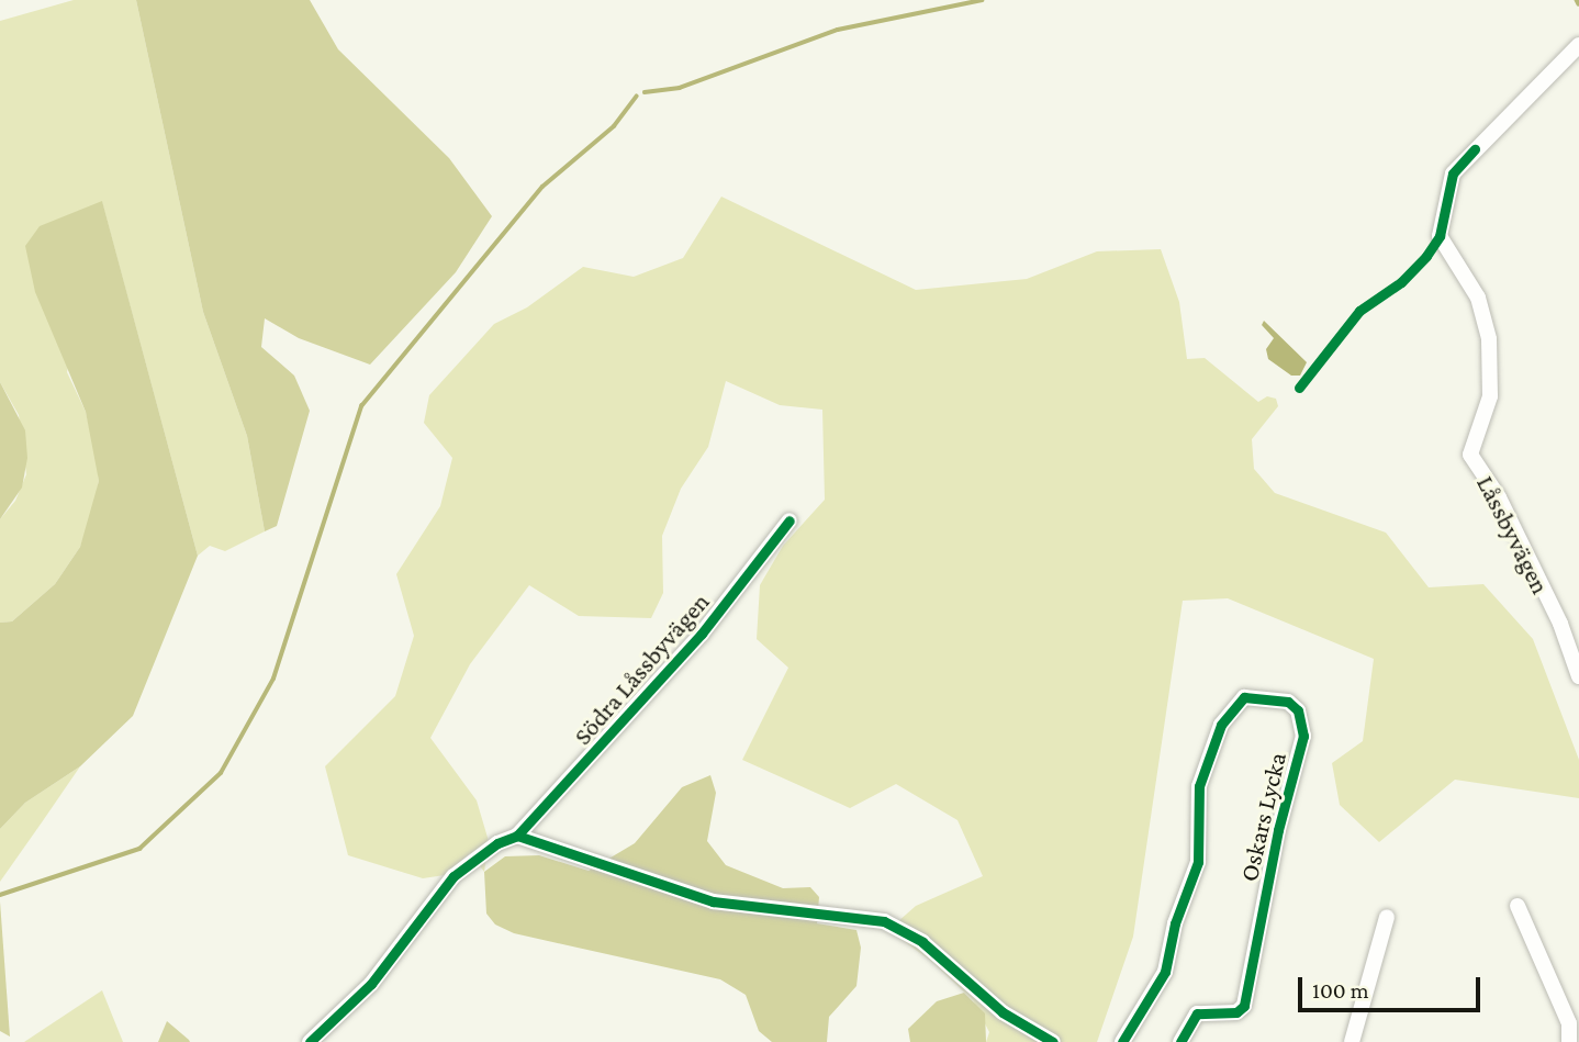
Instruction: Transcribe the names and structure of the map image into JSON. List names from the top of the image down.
{
  "streets": {
    "street": ["Låssbyvägen", "Södra Låssbyvägen", "Oskars Lycka"]
  },
  "scale_bar": "100 m"
}
